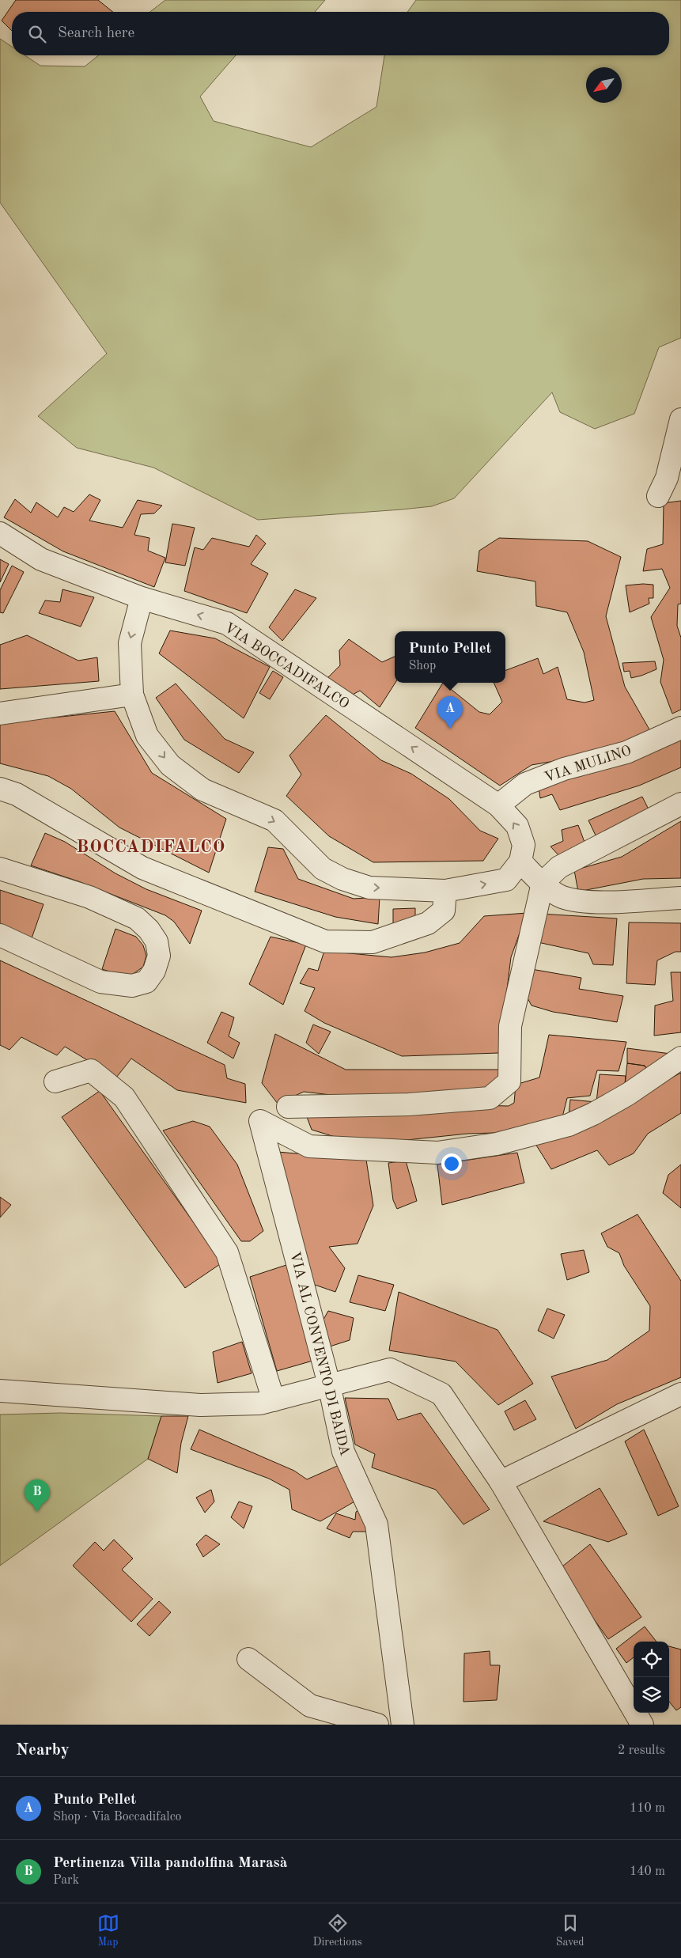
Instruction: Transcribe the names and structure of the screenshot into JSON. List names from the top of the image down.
{
  "streets": {
    "street": ["VIA BOCCADIFALCO", "VIA MULINO", "VIA AL CONVENTO DI BAIDA"]
  },
  "crossings": [
    ["VIA BOCCADIFALCO", "VIA MULINO"]
  ],
  "districts": ["BOCCADIFALCO"],
  "north": "bottom left",
  "page": {
    "search": "Search here",
    "popup": ["Punto Pellet", "Shop"],
    "pins": ["A", "B"],
    "heading": ["Nearby", "2 results"],
    "list": [
      {
        "mark": "A",
        "name": "Punto Pellet",
        "note": "Shop · Via Boccadifalco",
        "value": "110 m"
      },
      {
        "mark": "B",
        "name": "Pertinenza Villa pandolfina Marasà",
        "note": "Park",
        "value": "140 m"
      }
    ],
    "nav": ["Map", "Directions", "Saved"]
  }
}
